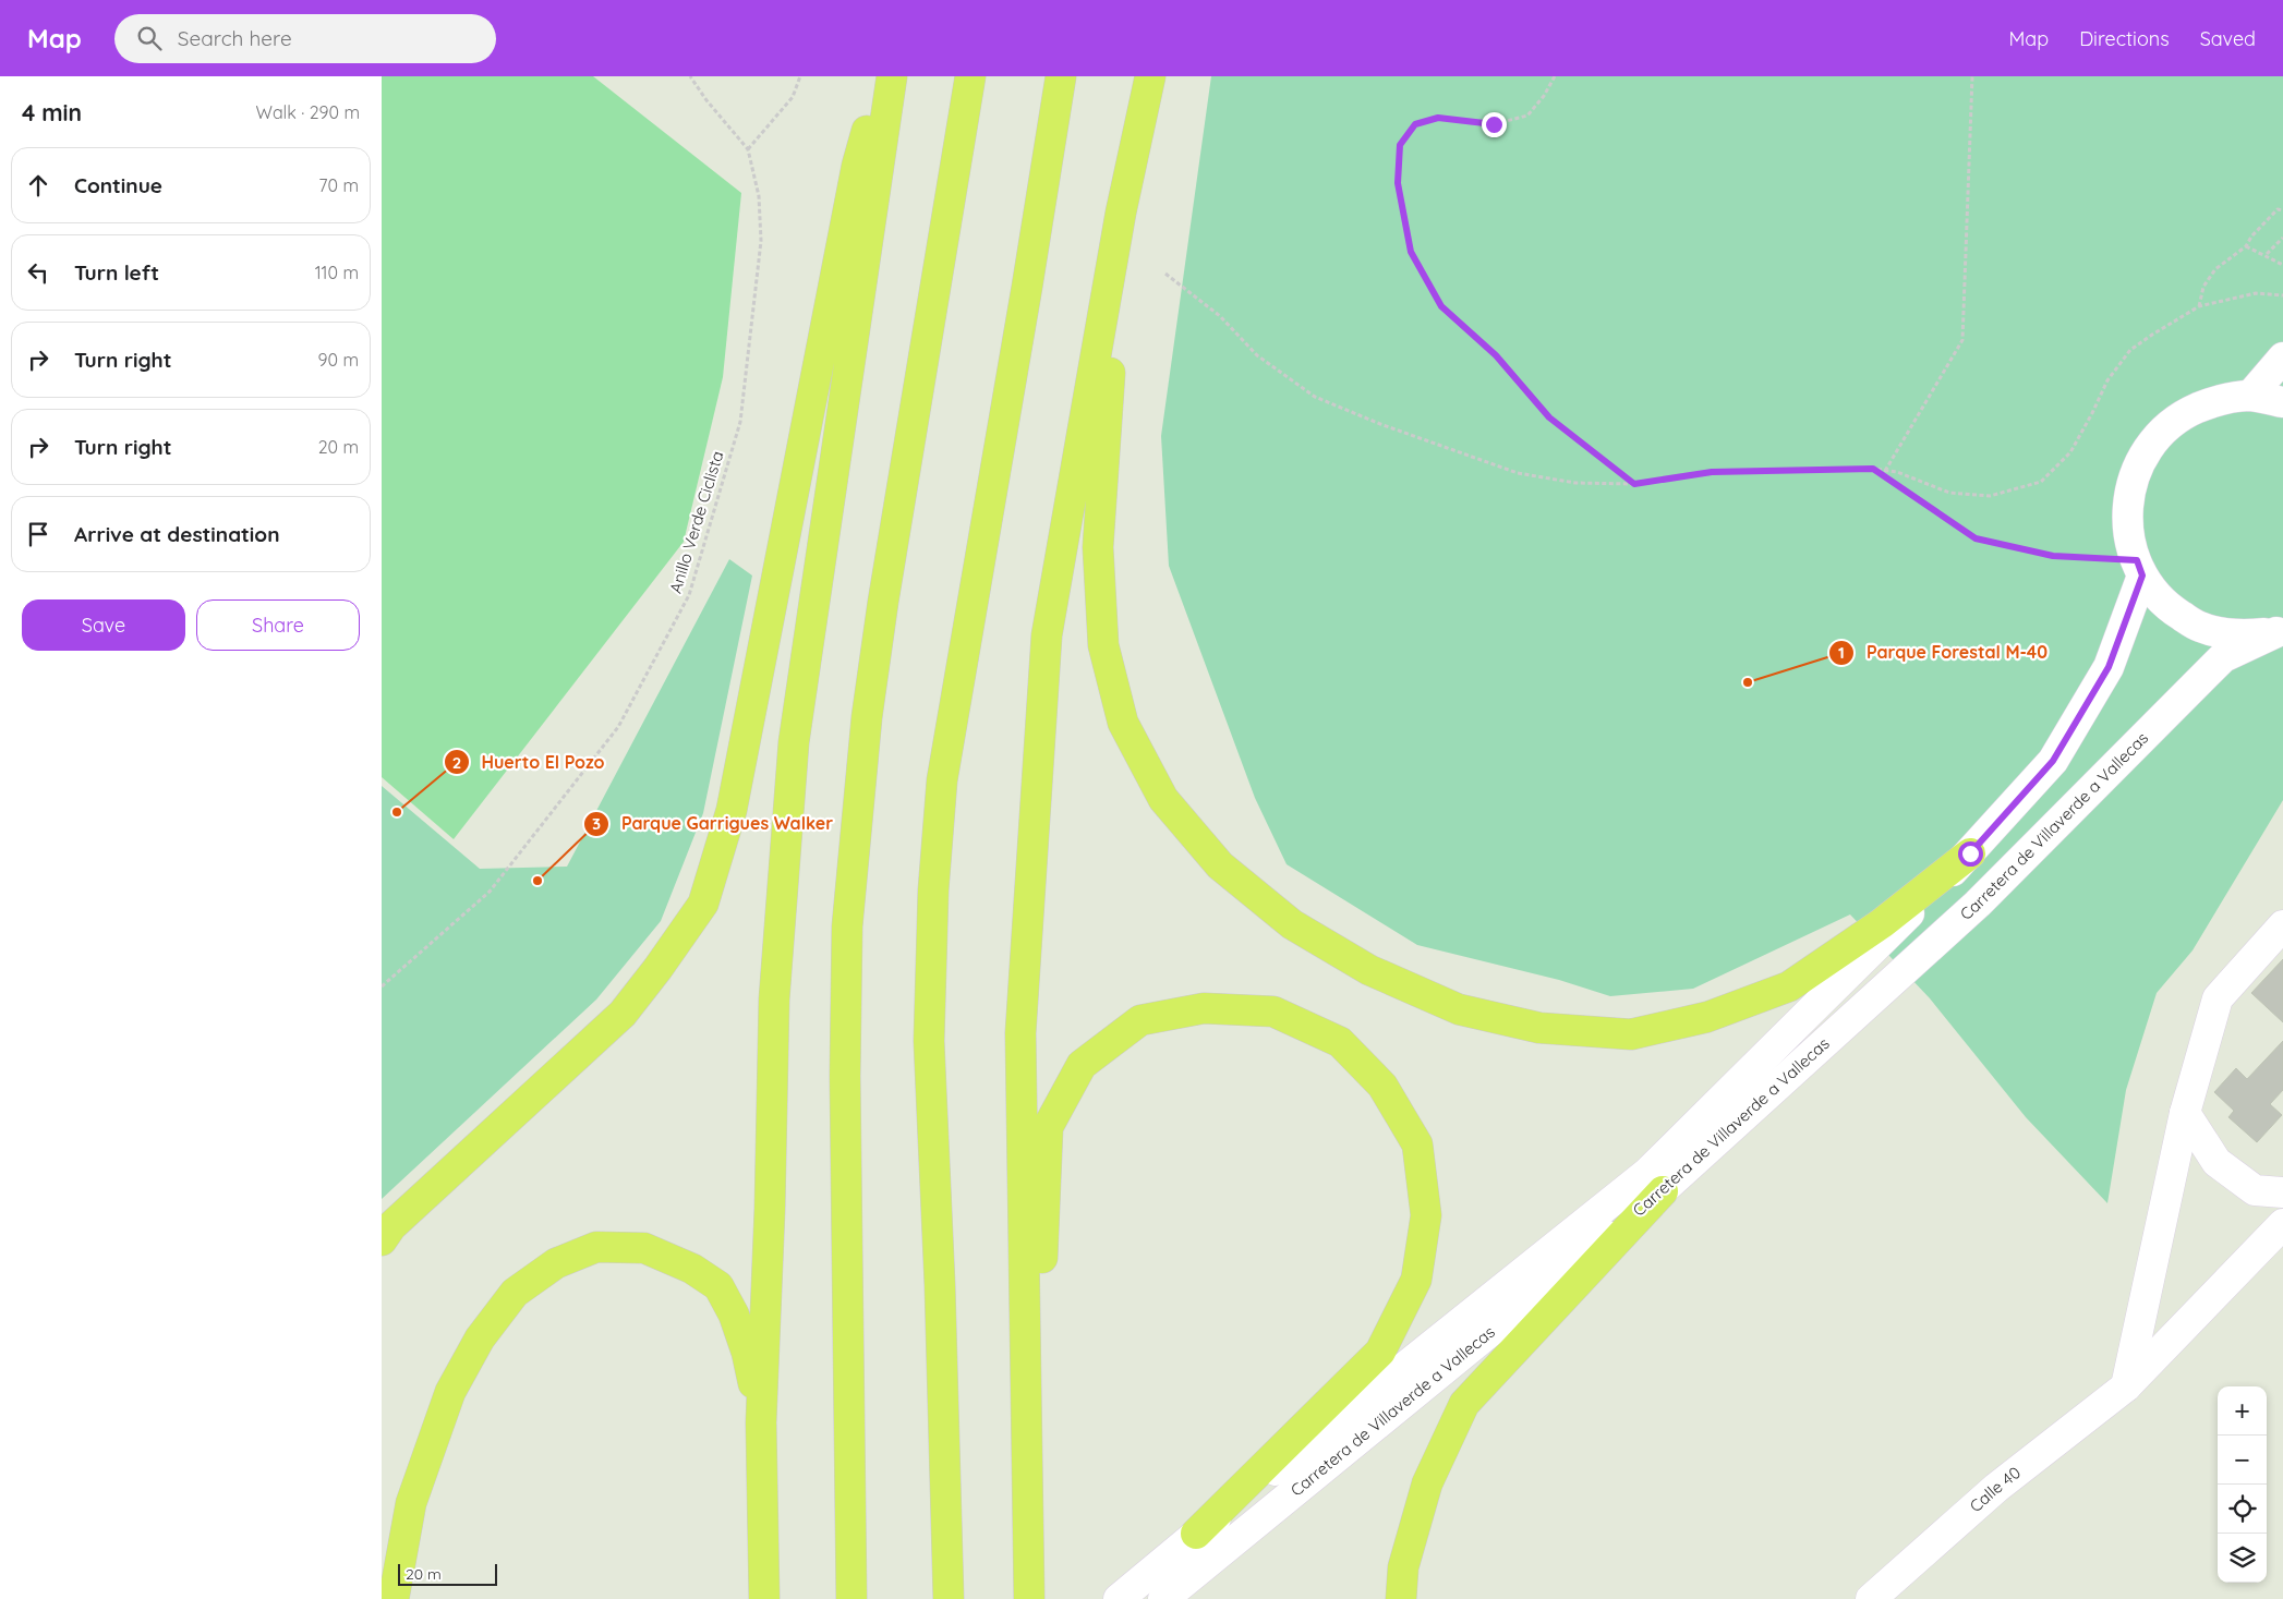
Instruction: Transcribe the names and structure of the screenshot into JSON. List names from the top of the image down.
{
  "streets": {
    "main road": ["Carretera de Villaverde a Vallecas", "Calle 40"],
    "path": ["Anillo Verde Ciclista"]
  },
  "places": ["Parque Forestal M-40", "Huerto El Pozo", "Parque Garrigues Walker"],
  "scale_bar": "20 m",
  "page": {
    "header": "Map",
    "search": "Search here",
    "nav": ["Map", "Directions", "Saved"],
    "heading": ["4 min", "Walk · 290 m"],
    "list": [
      ["Continue", "70 m"],
      ["Turn left", "110 m"],
      ["Turn right", "90 m"],
      ["Turn right", "20 m"],
      "Arrive at destination"
    ],
    "buttons": ["Save", "Share"],
    "map_buttons": ["+", "−"],
    "scale": "20 m"
  }
}
